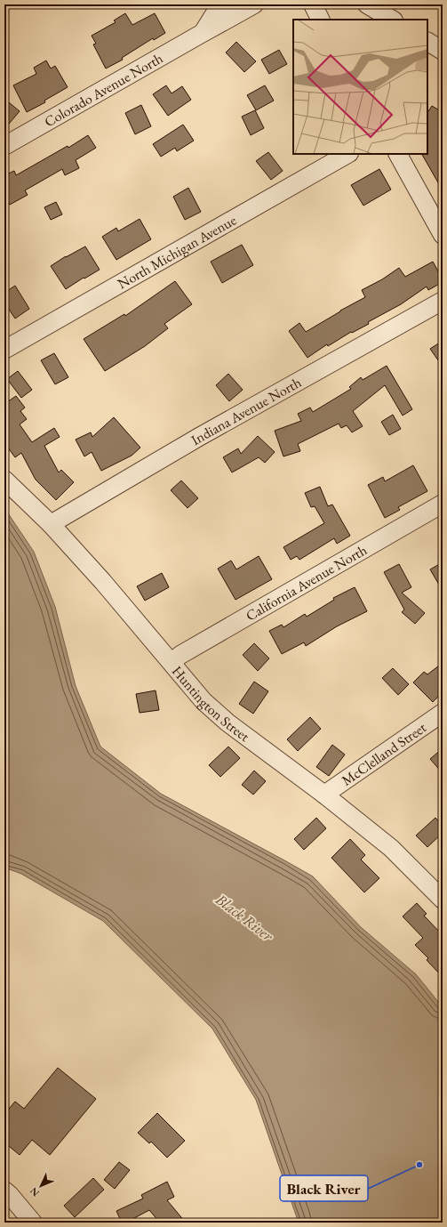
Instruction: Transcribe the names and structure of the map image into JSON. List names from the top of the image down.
{
  "streets": {
    "street": [
      "Colorado Avenue North",
      "North Michigan Avenue",
      "Indiana Avenue North",
      "California Avenue North",
      "Huntington Street",
      "McClelland Street"
    ]
  },
  "crossings": [
    ["Indiana Avenue North", "Huntington Street"],
    ["California Avenue North", "Huntington Street"],
    ["Huntington Street", "McClelland Street"]
  ],
  "water": ["Black River"],
  "places": ["Black River"],
  "north": "bottom left"
}
